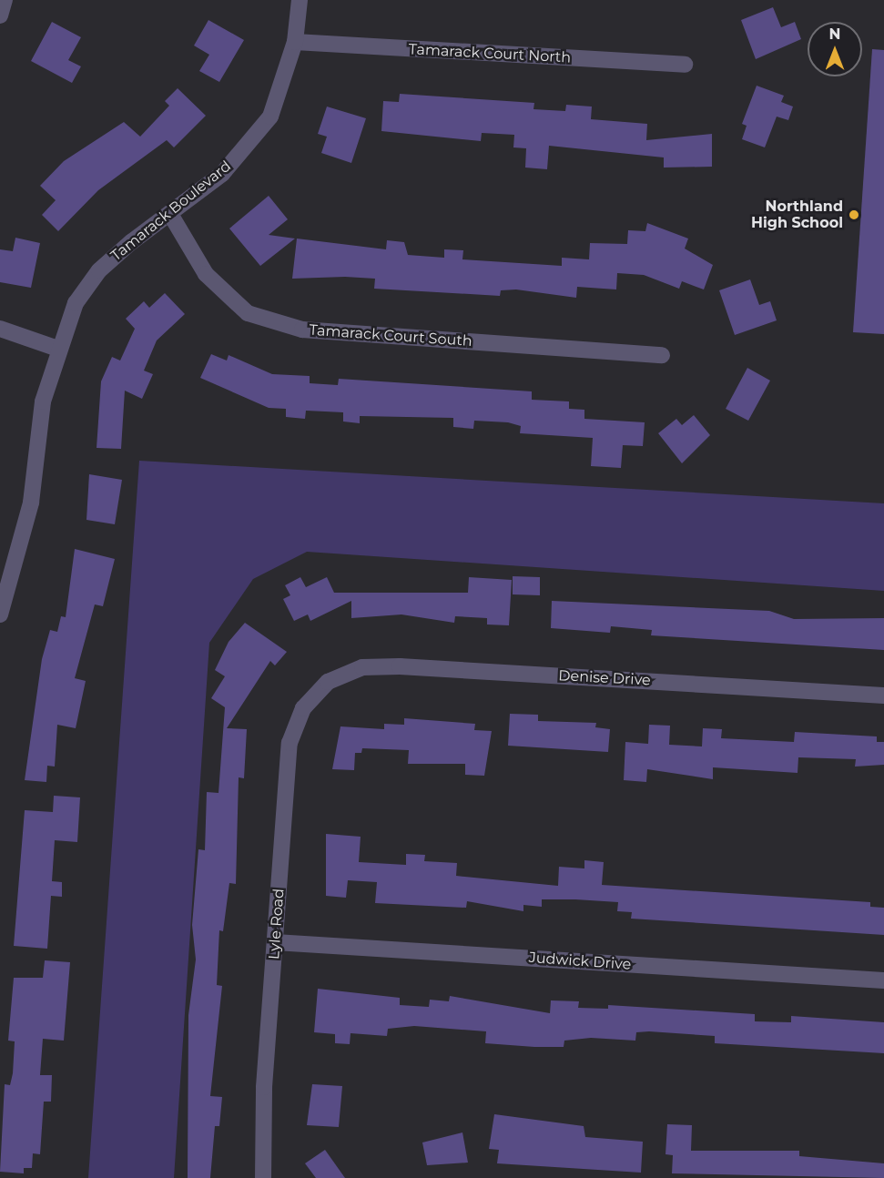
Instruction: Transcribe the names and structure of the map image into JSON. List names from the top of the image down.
{
  "streets": {
    "street": [
      "Tamarack Court North",
      "Tamarack Boulevard",
      "Tamarack Court South",
      "Denise Drive",
      "Lyle Road",
      "Judwick Drive"
    ]
  },
  "crossings": [
    ["Tamarack Court North", "Tamarack Boulevard"],
    ["Tamarack Boulevard", "Tamarack Court South"],
    ["Denise Drive", "Lyle Road"],
    ["Lyle Road", "Judwick Drive"]
  ],
  "places": ["Northland High School"],
  "north": "top"
}
